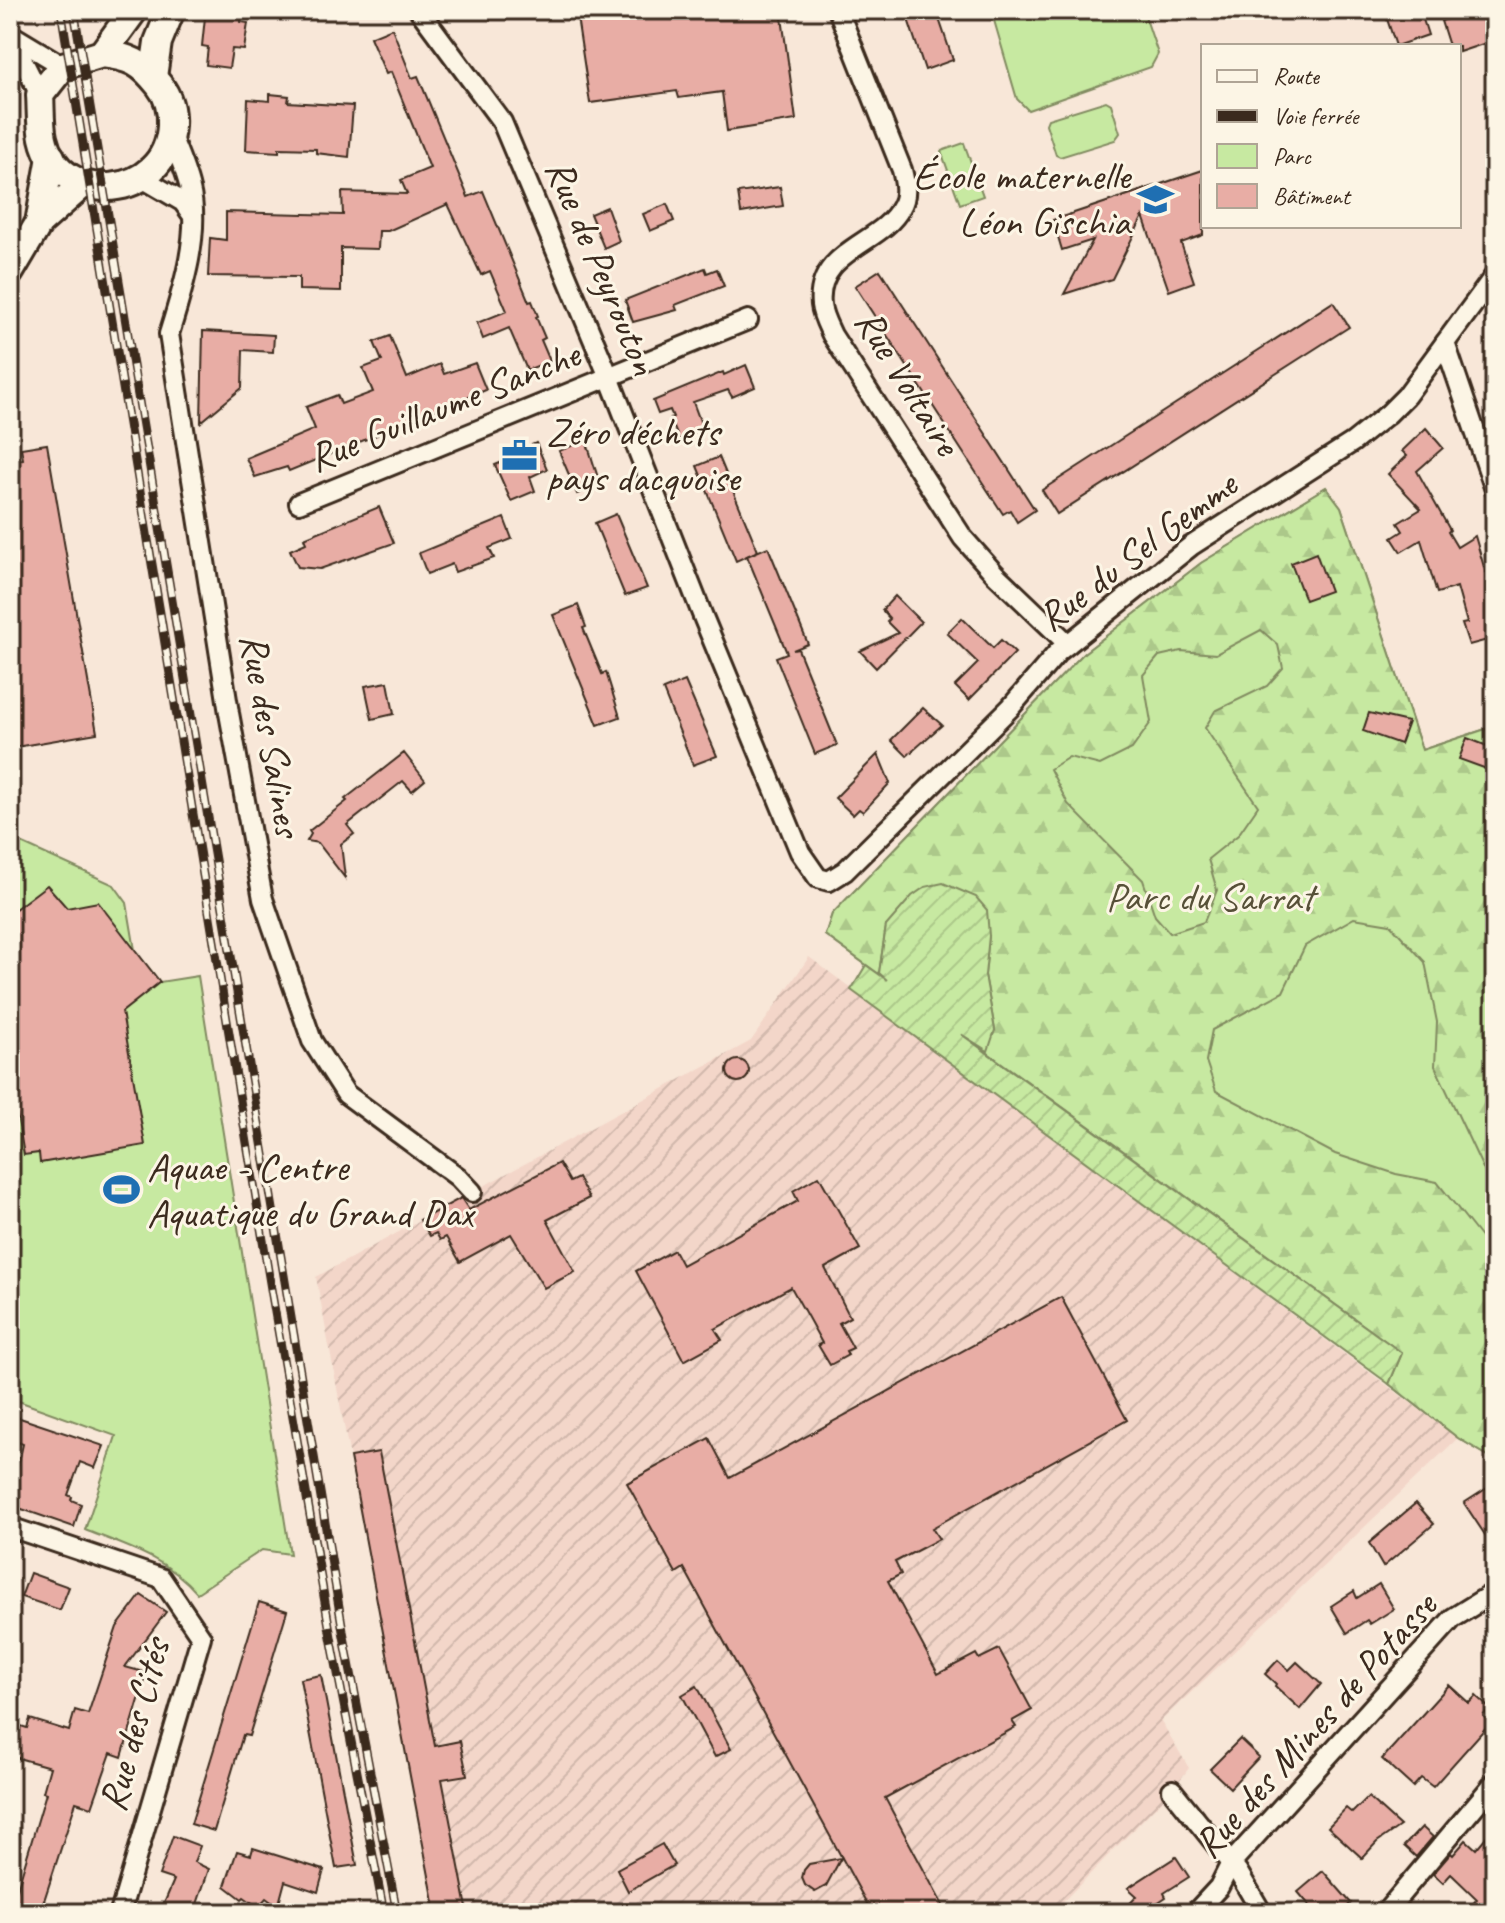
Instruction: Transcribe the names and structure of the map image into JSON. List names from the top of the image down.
{
  "streets": {
    "street": [
      "Rue de Peyrouton",
      "Rue Voltaire",
      "Rue Guillaume Sanche",
      "Rue du Sel Gemme",
      "Rue des Salines",
      "Rue des Cités",
      "Rue des Mines de Potasse"
    ]
  },
  "crossings": [
    ["Rue de Peyrouton", "Rue Guillaume Sanche"],
    ["Rue de Peyrouton", "Rue du Sel Gemme"],
    ["Rue Voltaire", "Rue du Sel Gemme"]
  ],
  "parks": ["Parc du Sarrat"],
  "places": {
    "school or university": ["École maternelle Léon Gischia"],
    "office": ["Zéro déchets pays dacquoise"],
    "sports": ["Aquae - Centre Aquatique du Grand Dax"]
  },
  "legend": [
    "Route",
    "Voie ferrée",
    "Parc",
    "Bâtiment"
  ]
}
